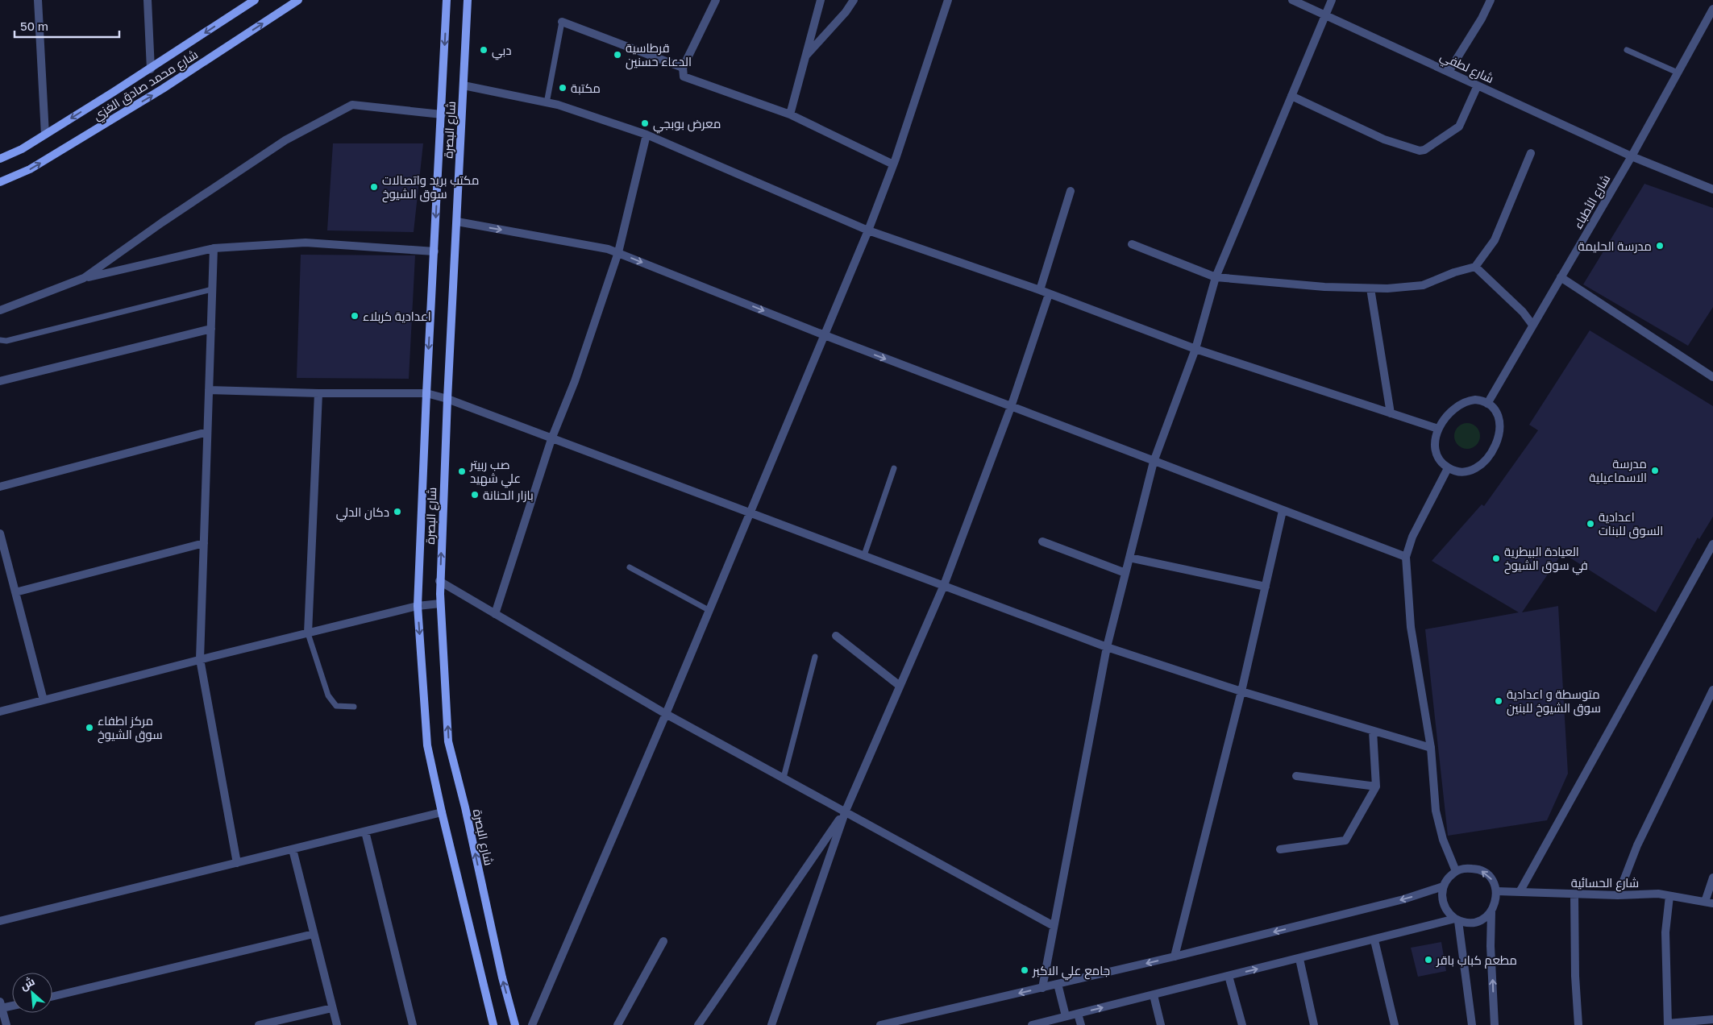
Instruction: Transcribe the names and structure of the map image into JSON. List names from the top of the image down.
{
  "streets": {
    "main road": ["شارع محمد صادق الغزي", "شارع البصرة"],
    "street": ["شارع لطفي", "شارع الأطباء", "شارع الحسائية"]
  },
  "crossings": [
    ["شارع لطفي", "شارع الأطباء"]
  ],
  "places": [
    "دبي",
    "قرطاسية الدعاء حسنين",
    "مكتبة",
    "معرض بوبجي",
    "مكتب بريد واتصالات سوق الشيوخ",
    "مدرسة الحليمة",
    "اعدادية كربلاء",
    "مدرسة الاسماعيلية",
    "صب ربيتر علي شهيد",
    "بازار الحنانة",
    "دكان الدلي",
    "اعدادية السوق للبنات",
    "العيادة البيطرية في سوق الشيوخ",
    "متوسطة و اعدادية سوق الشيوخ للبنين",
    "مركز اطفاء سوق الشيوخ",
    "مطعم كباب باقر",
    "جامع علي الاكبر"
  ],
  "scale_bar": "50 m",
  "north": "top left"
}
